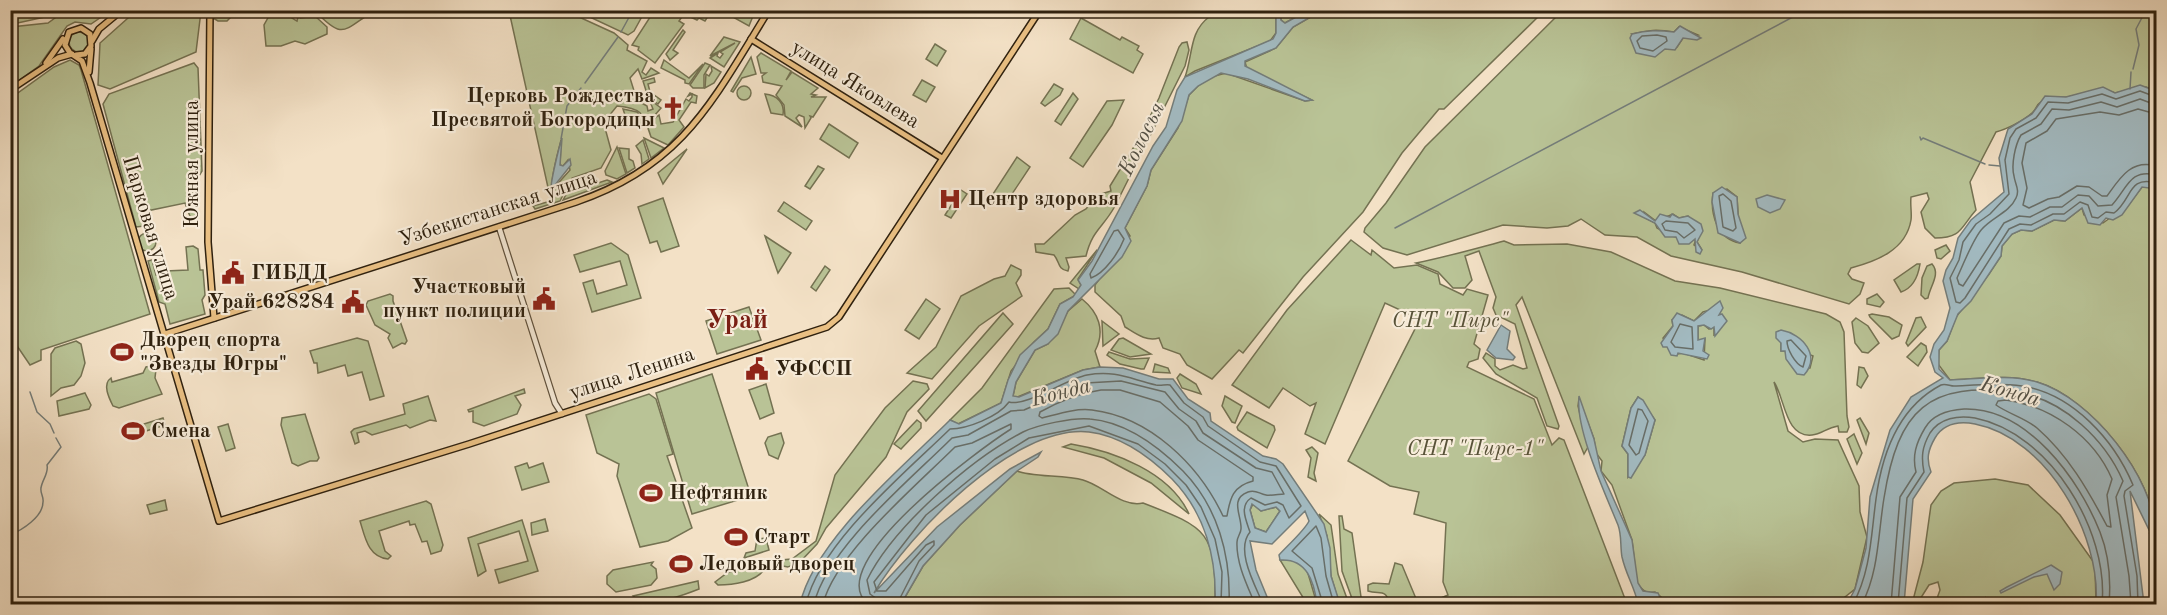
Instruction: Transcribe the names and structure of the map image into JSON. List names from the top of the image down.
{
  "streets": {
    "main road": [
      "улица Яковлева",
      "Южная улица",
      "Узбекистанская улица",
      "Парковая улица",
      "улица Ленина"
    ]
  },
  "crossings": [
    ["улица Яковлева", "Узбекистанская улица"],
    ["улица Яковлева", "улица Ленина"],
    ["Южная улица", "Узбекистанская улица"],
    ["Узбекистанская улица", "Парковая улица"],
    ["Парковая улица", "улица Ленина"]
  ],
  "districts": ["Урай"],
  "water": ["Колосья", "Конда"],
  "parks": ["СНТ \"Пирс\"", "СНТ \"Пирс-1\""],
  "places": {
    "church": ["Церковь Рождества Пресвятой Богородицы"],
    "hospital": ["Центр здоровья"],
    "public building": [
      "ГИБДД",
      "Участковый пункт полиции",
      "Урай 628284",
      "УФССП"
    ],
    "sports": [
      "Дворец спорта \"Звезды Югры\"",
      "Смена",
      "Нефтяник",
      "Старт",
      "Ледовый дворец"
    ]
  }
}
